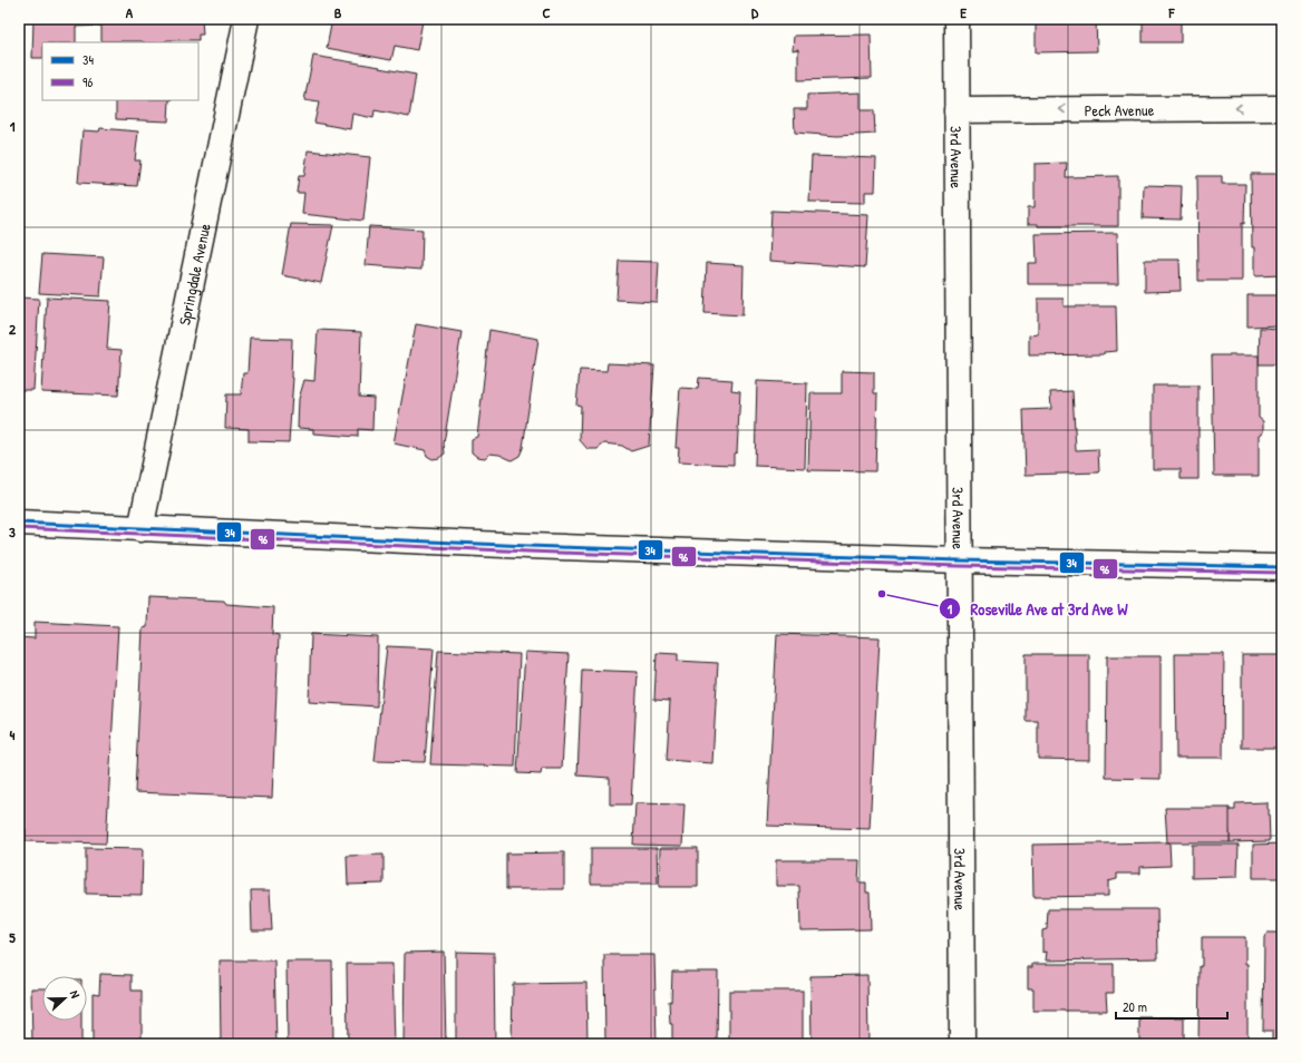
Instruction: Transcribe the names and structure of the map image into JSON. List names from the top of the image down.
{
  "streets": {
    "street": ["Peck Avenue", "3rd Avenue", "Springdale Avenue"]
  },
  "crossings": [
    ["Peck Avenue", "3rd Avenue"]
  ],
  "one_way": ["Peck Avenue"],
  "places": ["Roseville Ave at 3rd Ave W"],
  "lines": ["transit line 34", "transit line 96"],
  "legend": ["34", "96"],
  "scale_bar": "20 m",
  "north": "right",
  "grid": {
    "columns": [
      "A",
      "B",
      "C",
      "D",
      "E",
      "F"
    ],
    "rows": [
      "1",
      "2",
      "3",
      "4",
      "5"
    ]
  }
}
